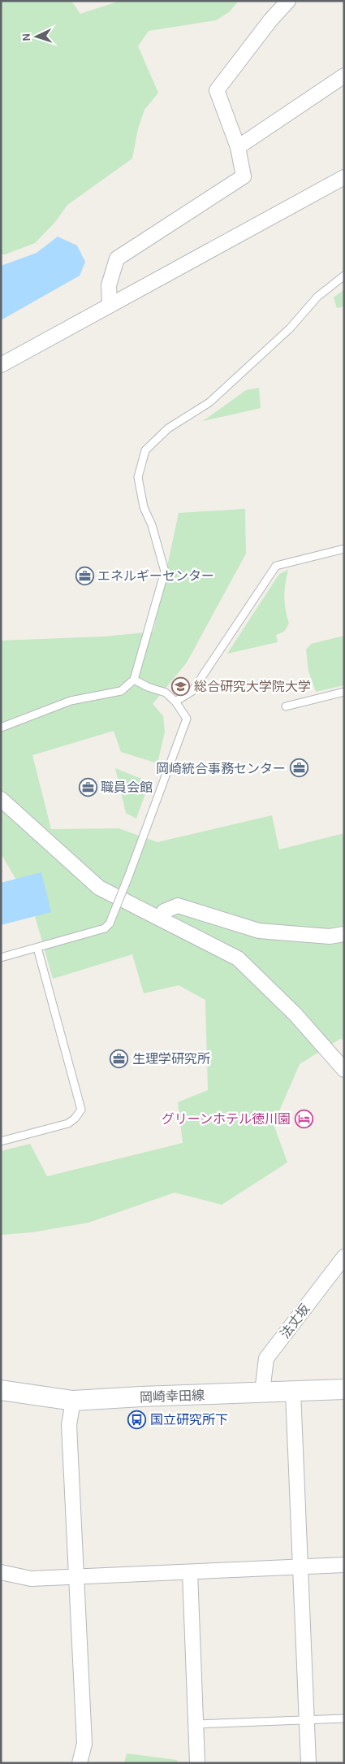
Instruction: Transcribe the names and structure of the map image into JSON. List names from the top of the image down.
{
  "streets": {
    "main road": ["岡崎幸田線"],
    "street": ["法丈坂"]
  },
  "crossings": [
    ["法丈坂", "岡崎幸田線"]
  ],
  "places": {
    "office": [
      "エネルギーセンター",
      "岡崎統合事務センター",
      "職員会館",
      "生理学研究所"
    ],
    "school or university": ["総合研究大学院大学"],
    "hotel": ["グリーンホテル徳川園"],
    "bus stop": ["国立研究所下"]
  },
  "north": "left"
}
